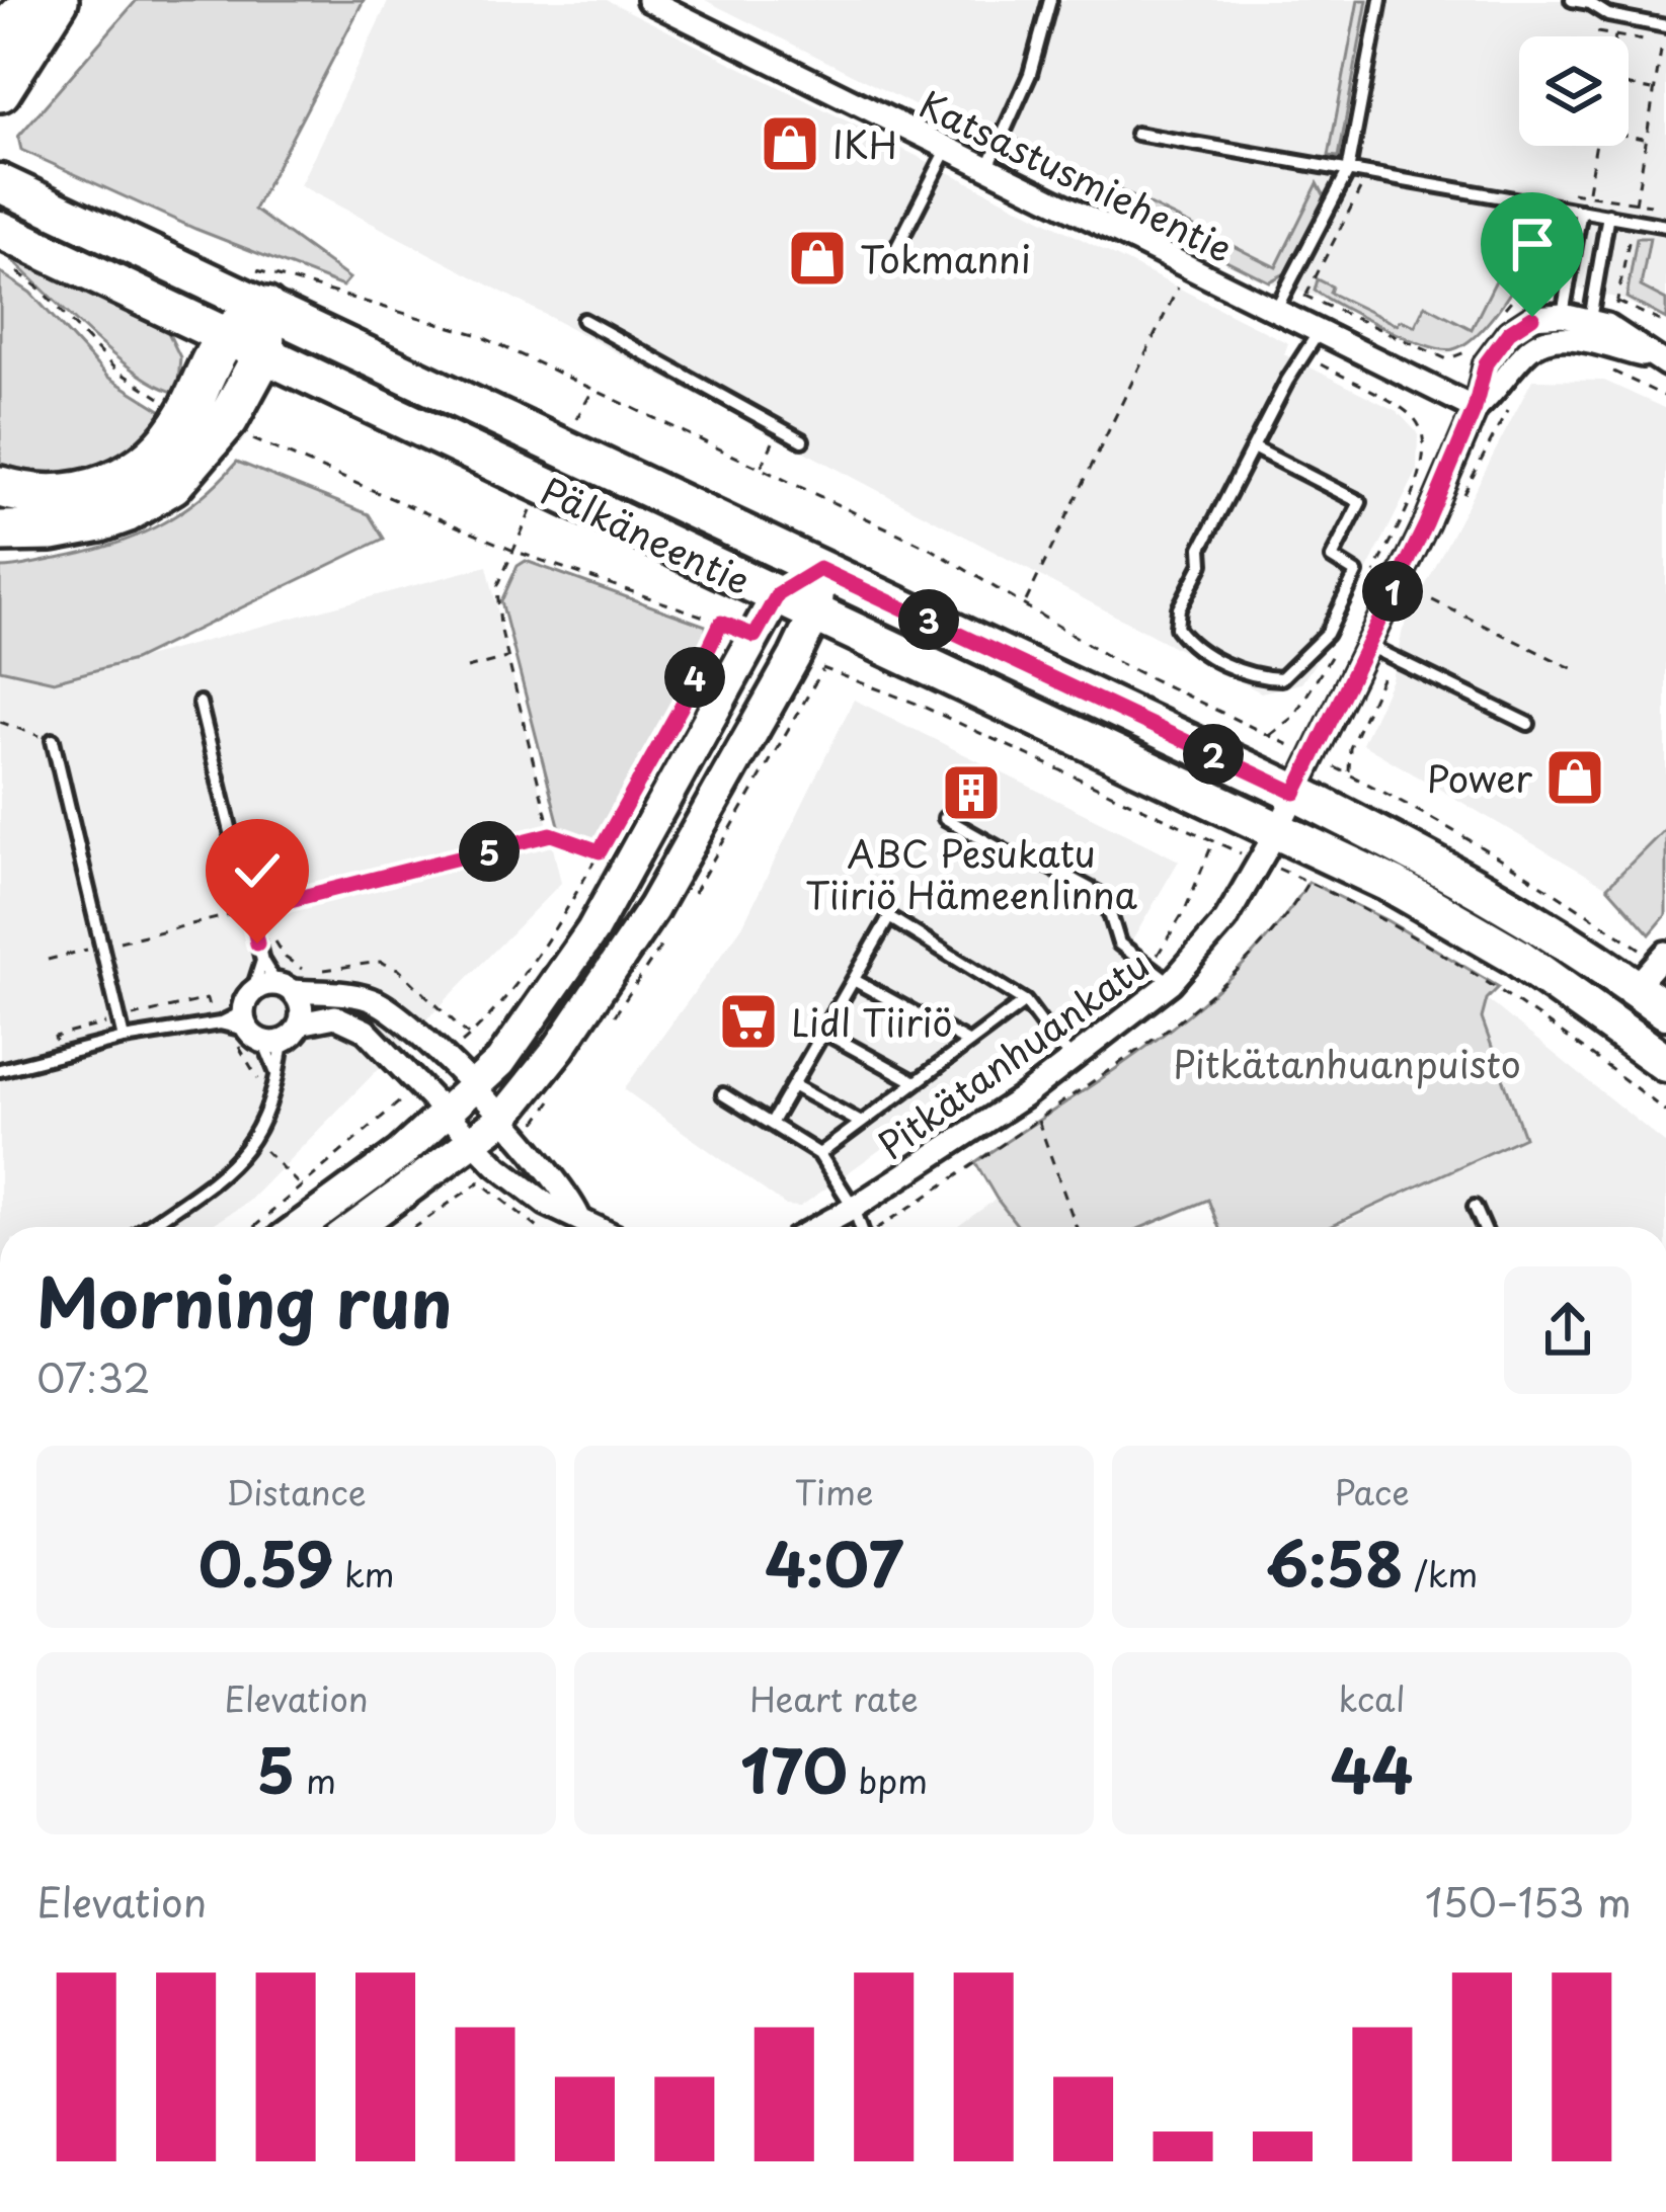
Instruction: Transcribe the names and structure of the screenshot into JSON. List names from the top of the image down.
{
  "streets": {
    "main road": ["Pälkäneentie"],
    "street": ["Katsastusmiehentie", "Pitkätanhuankatu"]
  },
  "crossings": [
    ["Katsastusmiehentie", "Pitkätanhuankatu"],
    ["Pälkäneentie", "Pitkätanhuankatu"]
  ],
  "parks": ["Pitkätanhuanpuisto"],
  "places": {
    "shop": ["IKH", "Tokmanni", "Power"],
    "building": ["ABC Pesukatu Tiiriö Hämeenlinna"],
    "supermarket": ["Lidl Tiiriö"]
  },
  "page": {
    "pins": [
      "1",
      "3",
      "4",
      "2",
      "5"
    ],
    "heading": ["Morning run", "07:32"],
    "stats": [
      ["Distance", "0.59 km"],
      ["Time", "4:07"],
      ["Pace", "6:58 /km"],
      ["Elevation", "5 m"],
      ["Heart rate", "170 bpm"],
      ["kcal", "44"]
    ],
    "chart": ["Elevation", "150–153 m"]
  }
}
